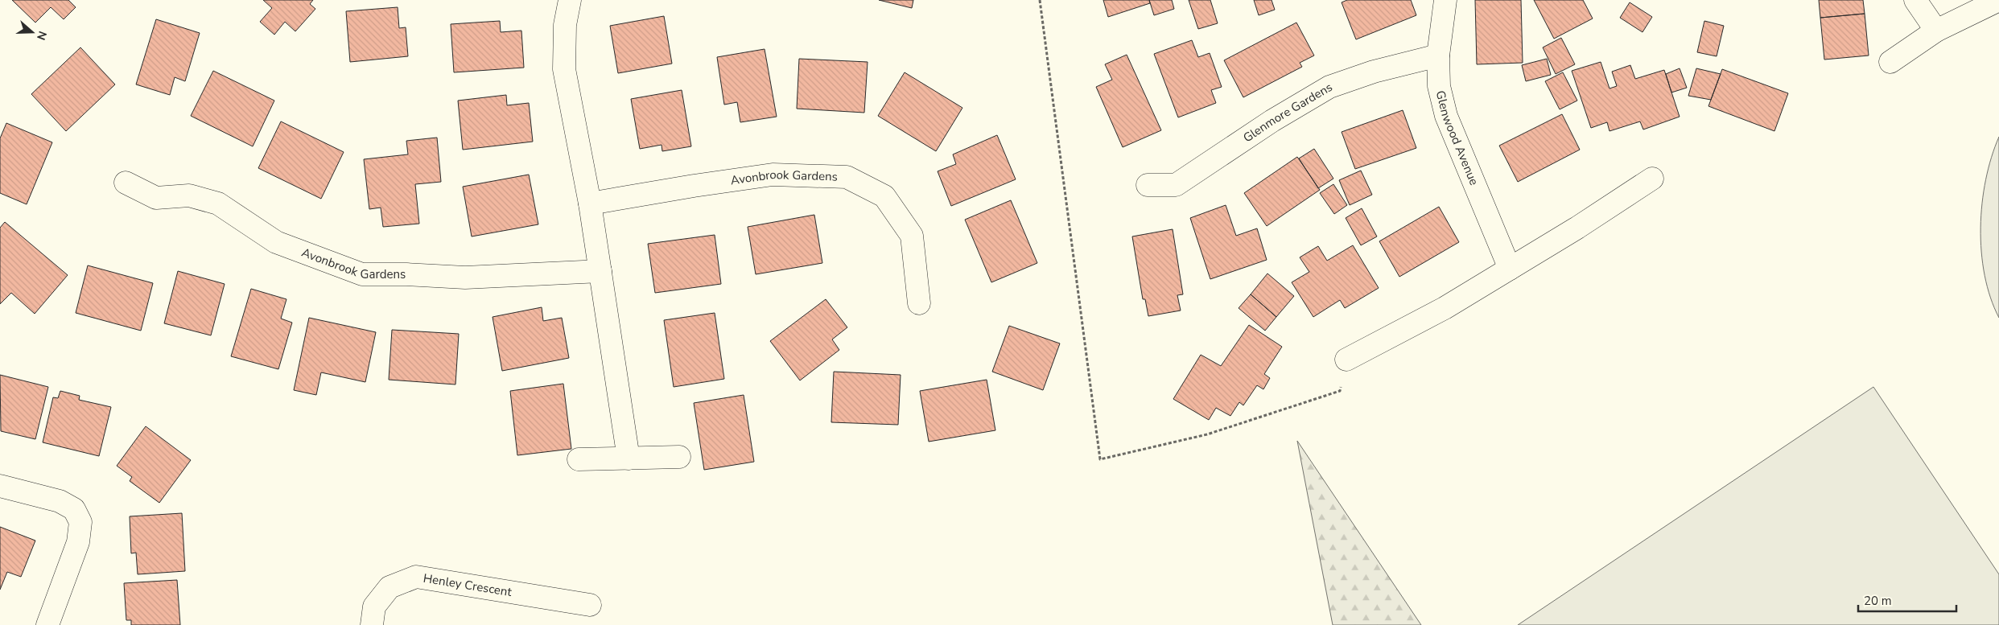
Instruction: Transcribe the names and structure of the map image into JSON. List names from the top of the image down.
{
  "streets": {
    "street": [
      "Glenmore Gardens",
      "Glenwood Avenue",
      "Avonbrook Gardens",
      "Henley Crescent"
    ]
  },
  "crossings": [
    ["Glenmore Gardens", "Glenwood Avenue"]
  ],
  "scale_bar": "20 m",
  "north": "right"
}
